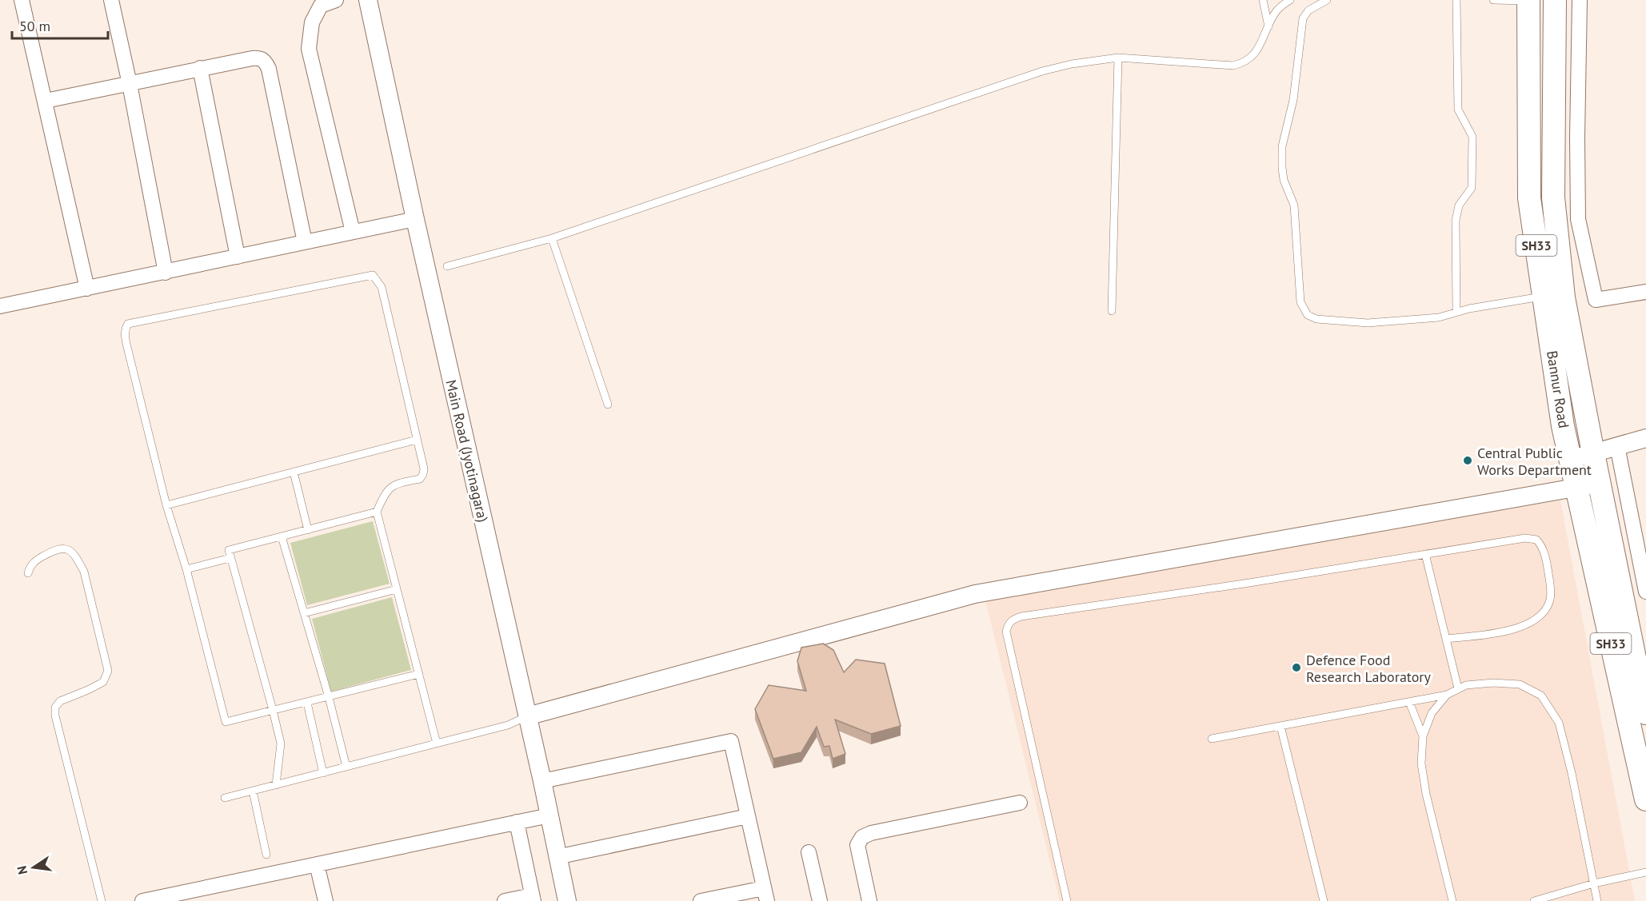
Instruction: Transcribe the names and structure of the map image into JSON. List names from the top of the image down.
{
  "streets": {
    "main road": ["SH33", "Bannur Road"],
    "street": ["Main Road (Jyotinagara)"]
  },
  "places": ["Central Public Works Department", "Defence Food Research Laboratory"],
  "scale_bar": "50 m",
  "north": "left"
}
